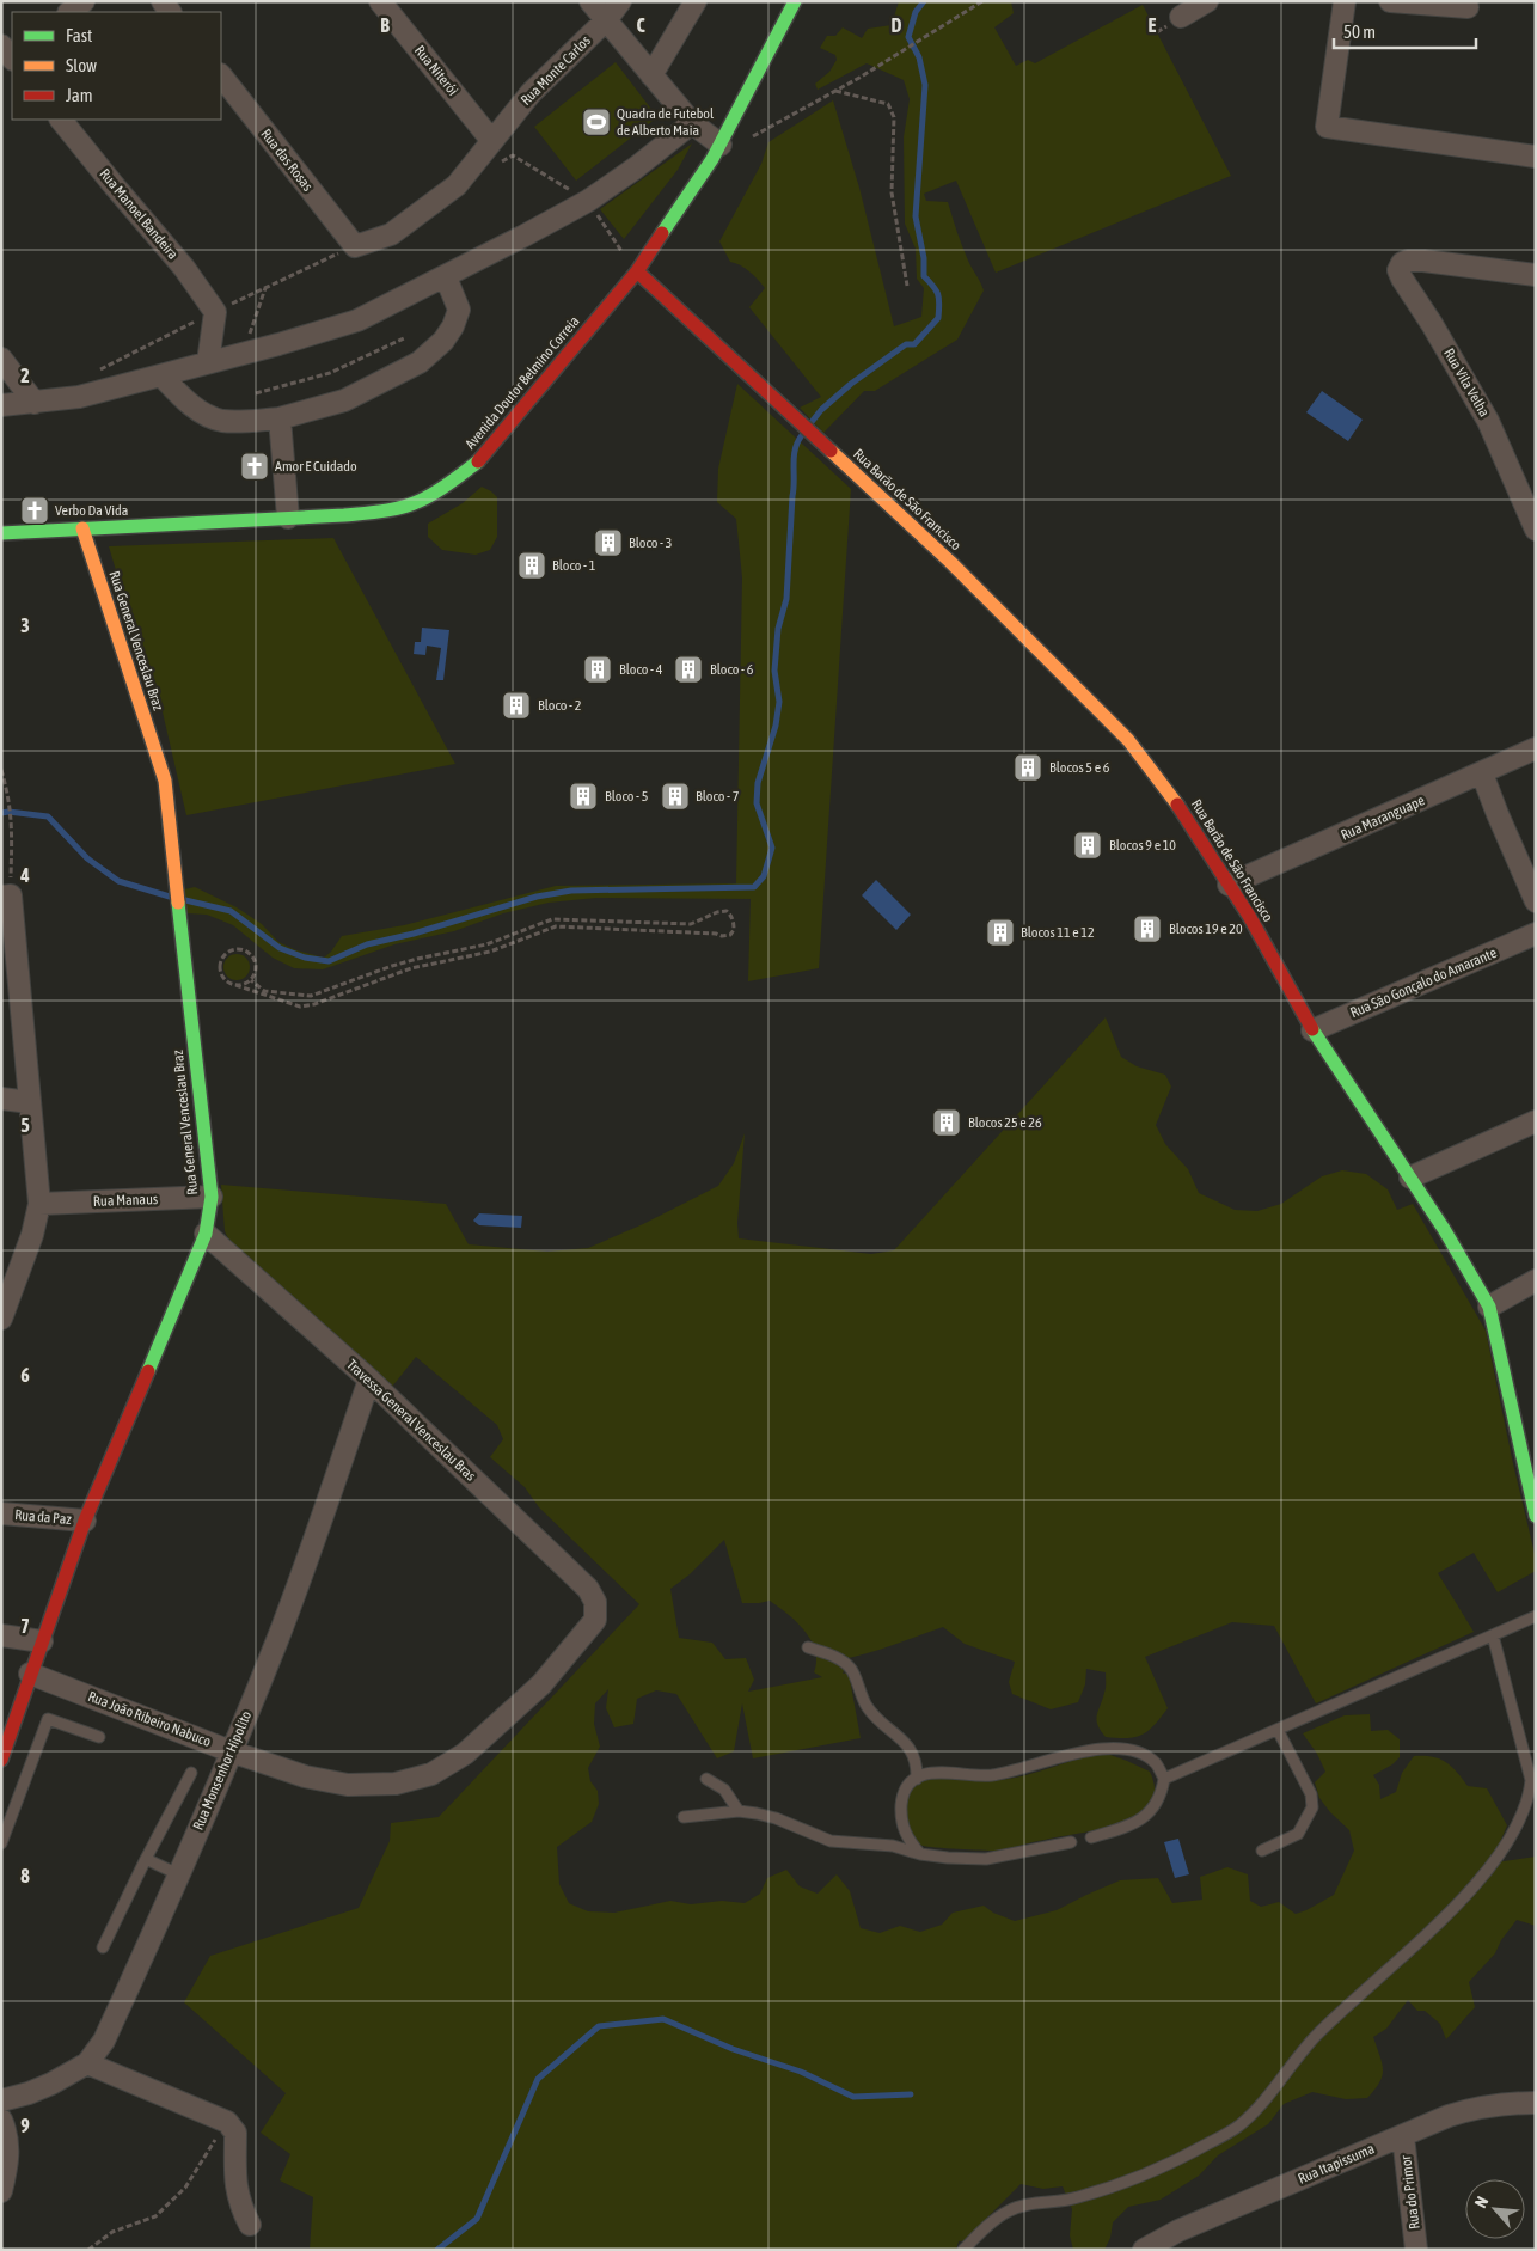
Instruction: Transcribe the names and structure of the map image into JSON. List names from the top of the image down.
{
  "streets": {
    "street": [
      "Rua Niterói",
      "Rua Monte Carlos",
      "Rua das Rosas",
      "Rua Manoel Bandeira",
      "Avenida Doutor Belmino Correia",
      "Rua Vila Velha",
      "Rua Barão de São Francisco",
      "Rua General Venceslau Braz",
      "Rua Maranguape",
      "Rua São Gonçalo do Amarante",
      "Rua Manaus",
      "Travessa General Venceslau Bras",
      "Rua da Paz",
      "Rua João Ribeiro Nabuco",
      "Rua Monsenhor Hipolito",
      "Rua Itapissuma",
      "Rua do Primor"
    ]
  },
  "crossings": [
    ["Rua Niterói", "Rua Monte Carlos"],
    ["Rua Monte Carlos", "Rua das Rosas"],
    ["Avenida Doutor Belmino Correia", "Rua Barão de São Francisco"],
    ["Avenida Doutor Belmino Correia", "Rua General Venceslau Braz"],
    ["Rua Barão de São Francisco", "Rua Maranguape"],
    ["Rua Barão de São Francisco", "Rua São Gonçalo do Amarante"],
    ["Rua General Venceslau Braz", "Rua Manaus"],
    ["Rua General Venceslau Braz", "Travessa General Venceslau Bras"],
    ["Rua General Venceslau Braz", "Rua da Paz"],
    ["Rua General Venceslau Braz", "Rua João Ribeiro Nabuco"],
    ["Travessa General Venceslau Bras", "Rua João Ribeiro Nabuco"],
    ["Travessa General Venceslau Bras", "Rua Monsenhor Hipolito"],
    ["Rua João Ribeiro Nabuco", "Rua Monsenhor Hipolito"],
    ["Rua Itapissuma", "Rua do Primor"]
  ],
  "places": {
    "sports": ["Quadra de Futebol de Alberto Maia"],
    "church": ["Amor E Cuidado", "Verbo Da Vida"],
    "building": [
      "Bloco - 3",
      "Bloco - 1",
      "Bloco - 4",
      "Bloco - 6",
      "Bloco - 2",
      "Blocos 5 e 6",
      "Bloco - 5",
      "Bloco - 7",
      "Blocos 9 e 10",
      "Blocos 19 e 20",
      "Blocos 11 e 12",
      "Blocos 25 e 26"
    ]
  },
  "legend": ["Fast", "Slow", "Jam"],
  "scale_bar": "50 m",
  "north": "top left",
  "grid": {
    "columns": [
      "B",
      "C",
      "D",
      "E"
    ],
    "rows": [
      "2",
      "3",
      "4",
      "5",
      "6",
      "7",
      "8",
      "9"
    ]
  }
}
